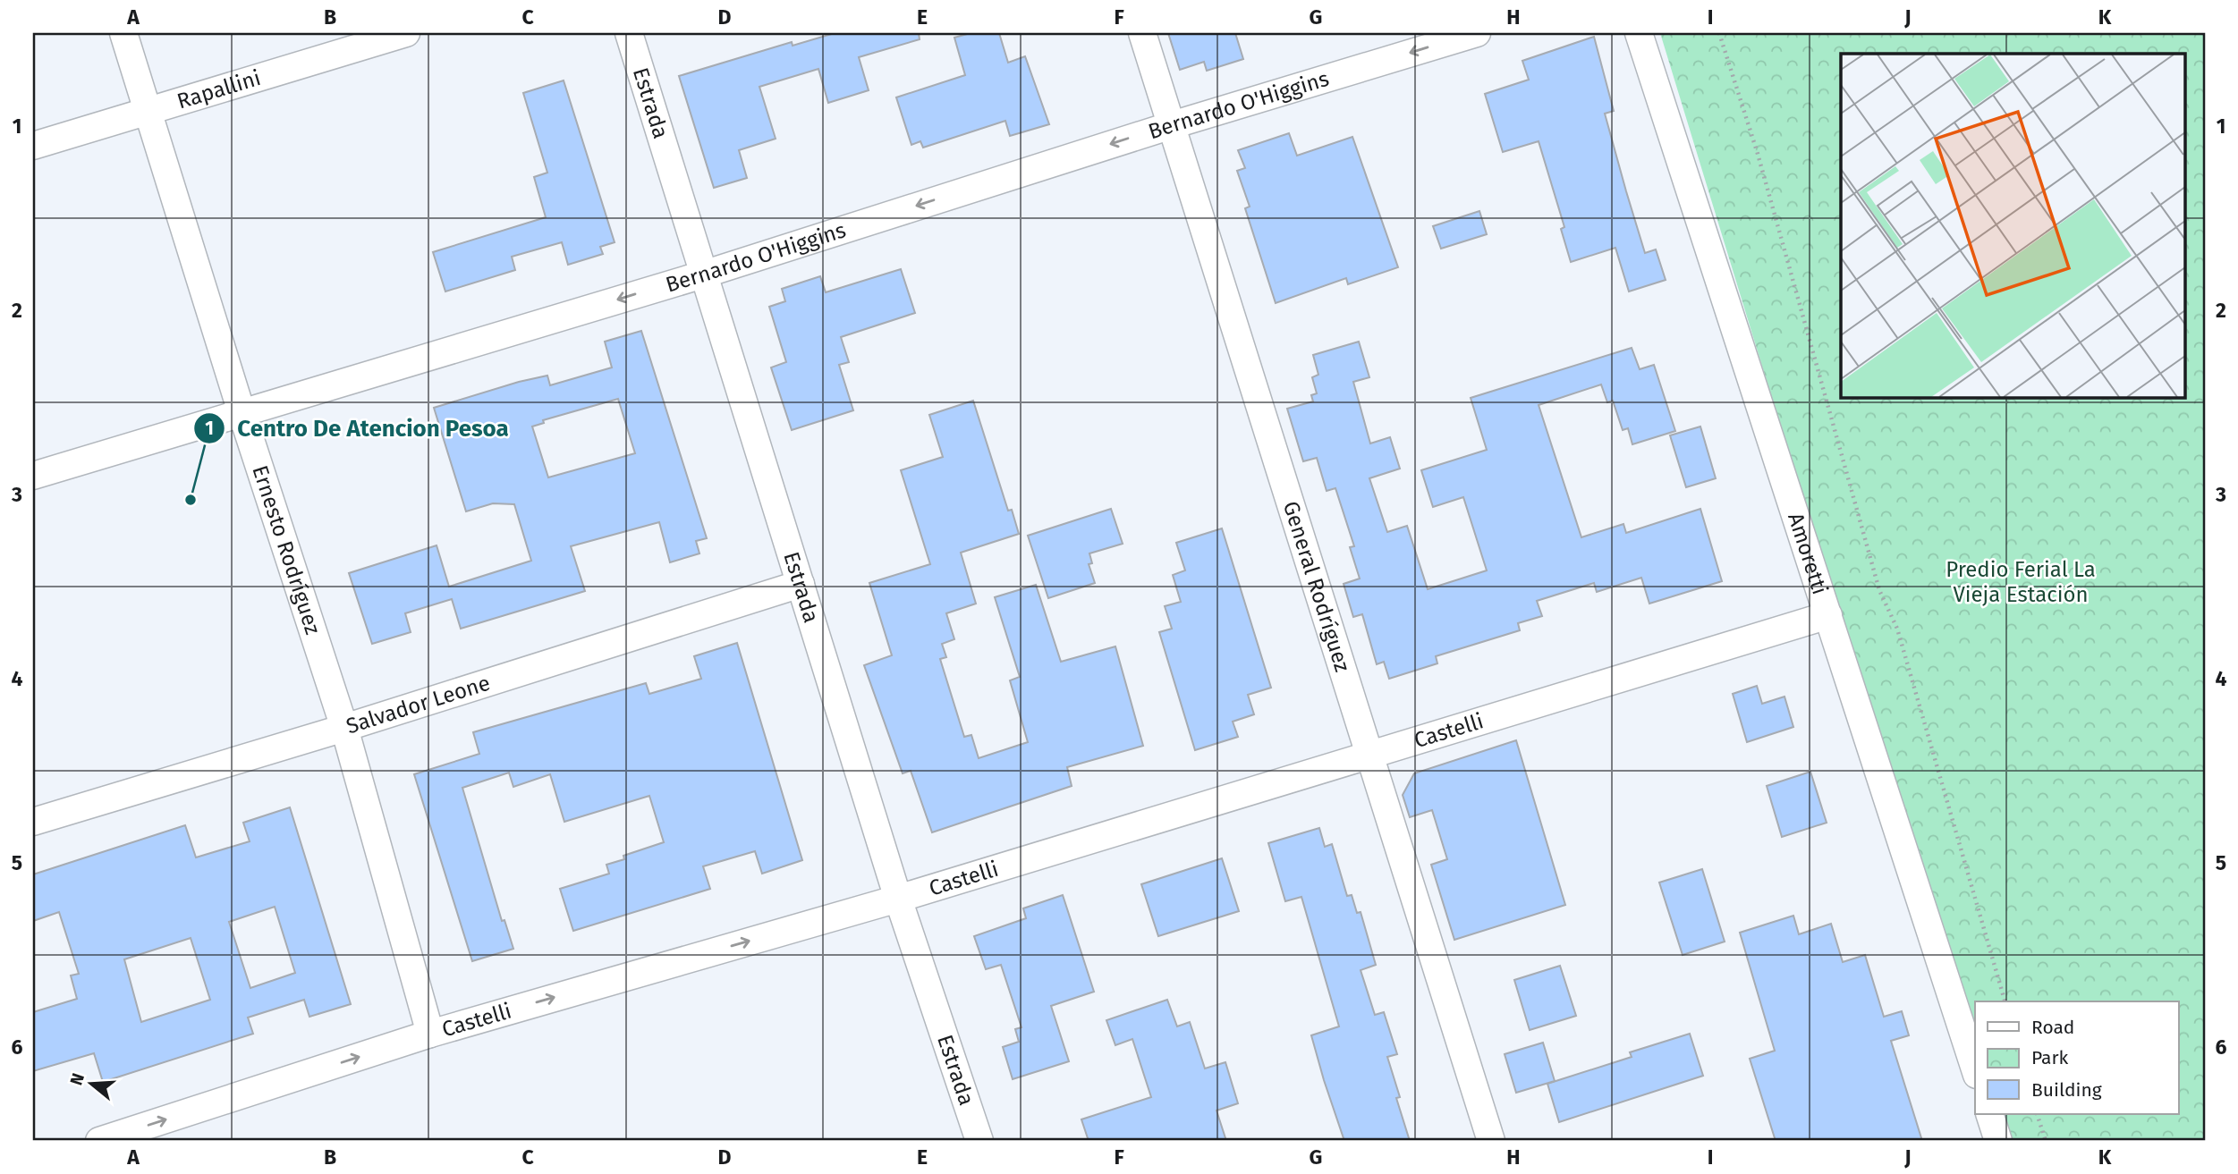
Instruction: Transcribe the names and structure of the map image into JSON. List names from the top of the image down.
{
  "streets": {
    "street": [
      "Rapallini",
      "Estrada",
      "Bernardo O'Higgins",
      "Ernesto Rodríguez",
      "Amoretti",
      "General Rodríguez",
      "Salvador Leone",
      "Castelli"
    ]
  },
  "crossings": [
    ["Rapallini", "Ernesto Rodríguez"],
    ["Estrada", "Bernardo O'Higgins"],
    ["Estrada", "Salvador Leone"],
    ["Estrada", "Castelli"],
    ["Bernardo O'Higgins", "Ernesto Rodríguez"],
    ["Bernardo O'Higgins", "General Rodríguez"],
    ["Ernesto Rodríguez", "Salvador Leone"],
    ["Ernesto Rodríguez", "Castelli"],
    ["Amoretti", "Castelli"],
    ["General Rodríguez", "Castelli"]
  ],
  "one_way": ["Bernardo O'Higgins", "Castelli"],
  "parks": ["Predio Ferial La Vieja Estación"],
  "places": ["Centro De Atencion Pesoa"],
  "legend": ["Road", "Park", "Building"],
  "north": "left",
  "grid": {
    "columns": [
      "A",
      "B",
      "C",
      "D",
      "E",
      "F",
      "G",
      "H",
      "I",
      "J",
      "K"
    ],
    "rows": [
      "1",
      "2",
      "3",
      "4",
      "5",
      "6"
    ]
  }
}
